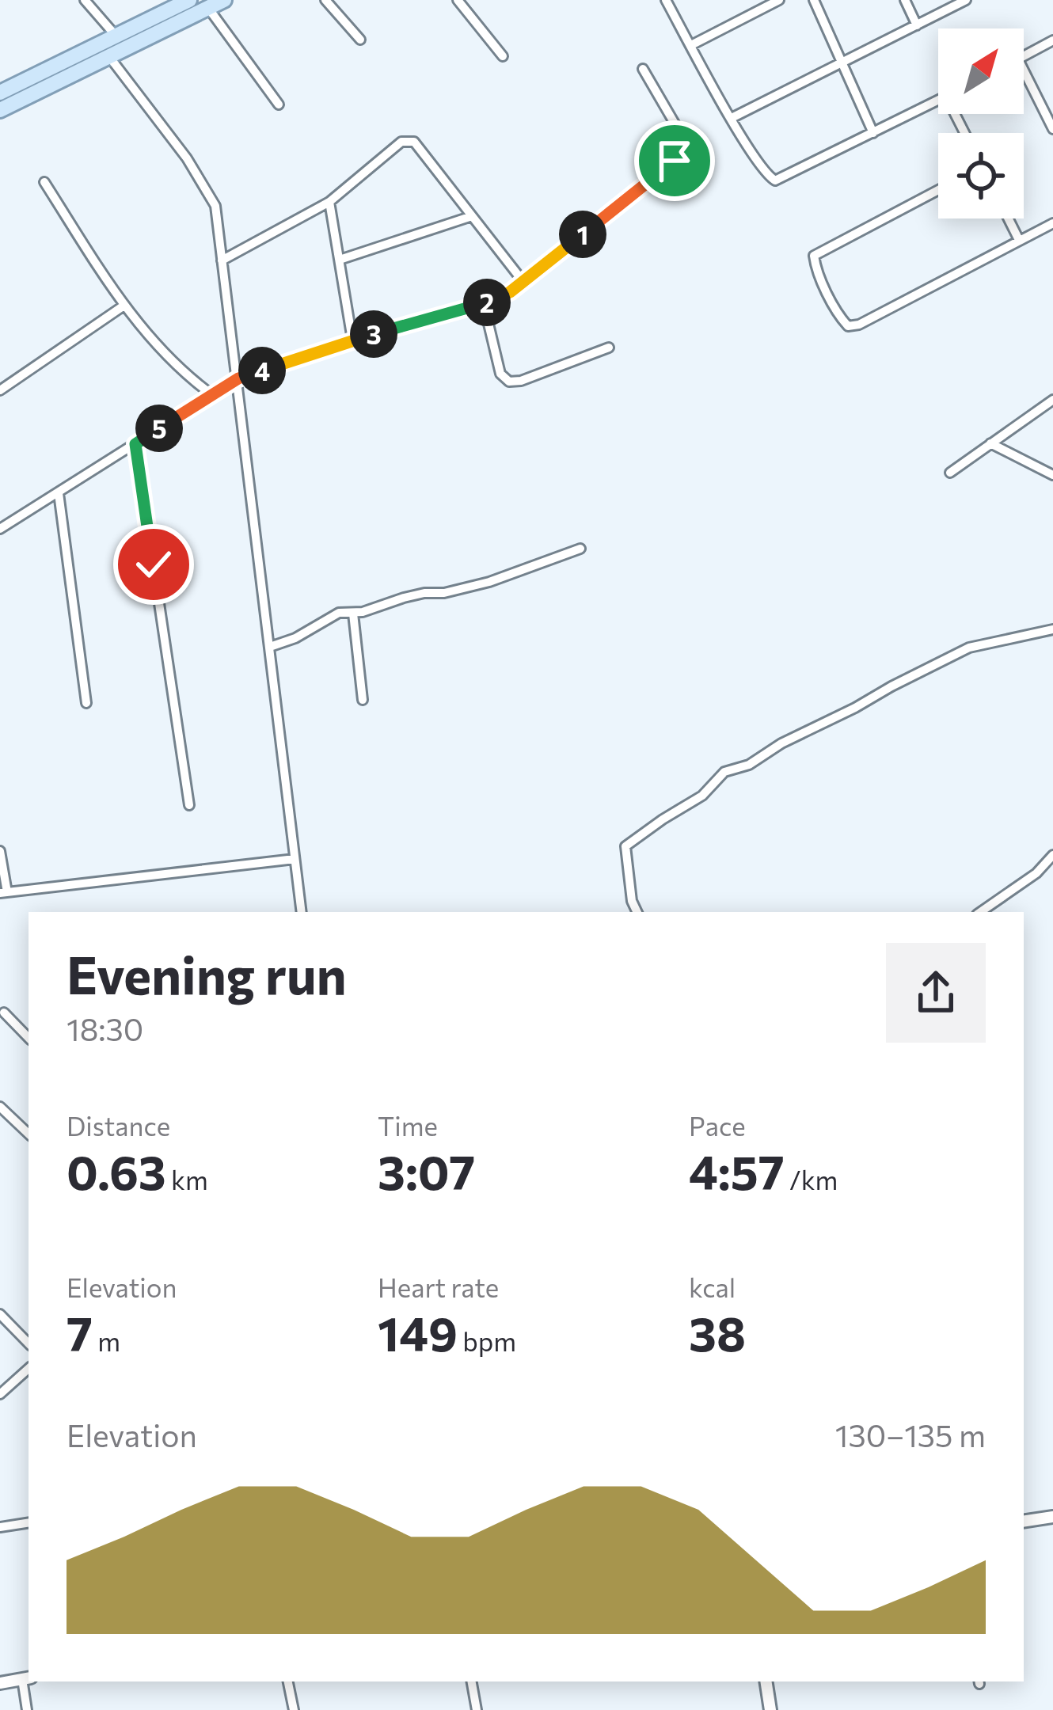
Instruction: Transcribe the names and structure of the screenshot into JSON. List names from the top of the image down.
{
  "north": "top right",
  "page": {
    "pins": [
      "1",
      "2",
      "3",
      "4",
      "5"
    ],
    "heading": ["Evening run", "18:30"],
    "stats": [
      ["Distance", "0.63 km"],
      ["Time", "3:07"],
      ["Pace", "4:57 /km"],
      ["Elevation", "7 m"],
      ["Heart rate", "149 bpm"],
      ["kcal", "38"]
    ],
    "chart": ["Elevation", "130–135 m"]
  }
}
